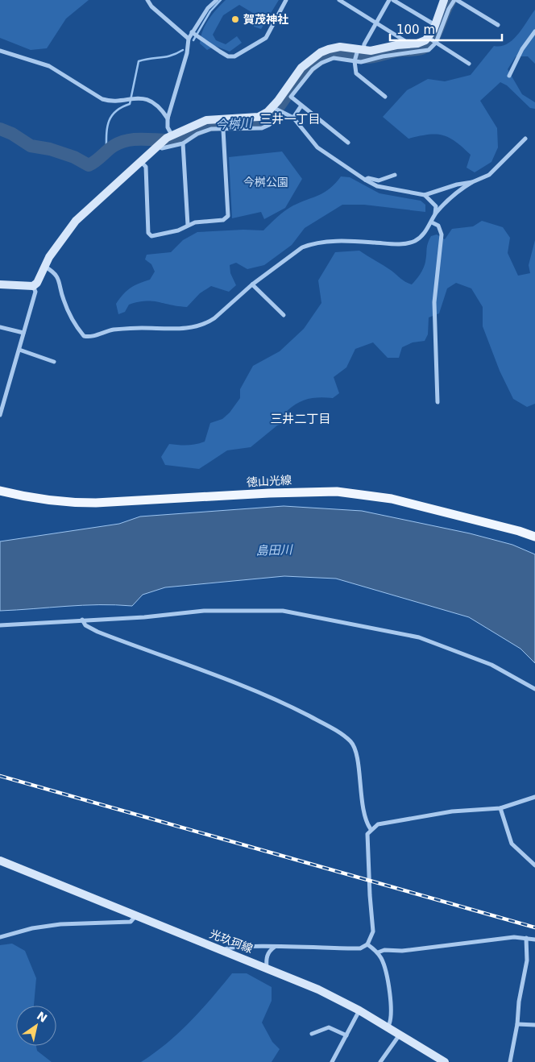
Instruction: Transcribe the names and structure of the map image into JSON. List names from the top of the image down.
{
  "streets": {
    "main road": ["徳山光線"],
    "street": ["光玖珂線"]
  },
  "districts": ["三井一丁目", "三井二丁目"],
  "water": ["今桝川", "島田川"],
  "parks": ["今桝公園"],
  "places": ["賀茂神社"],
  "scale_bar": "100 m",
  "north": "top right"
}
